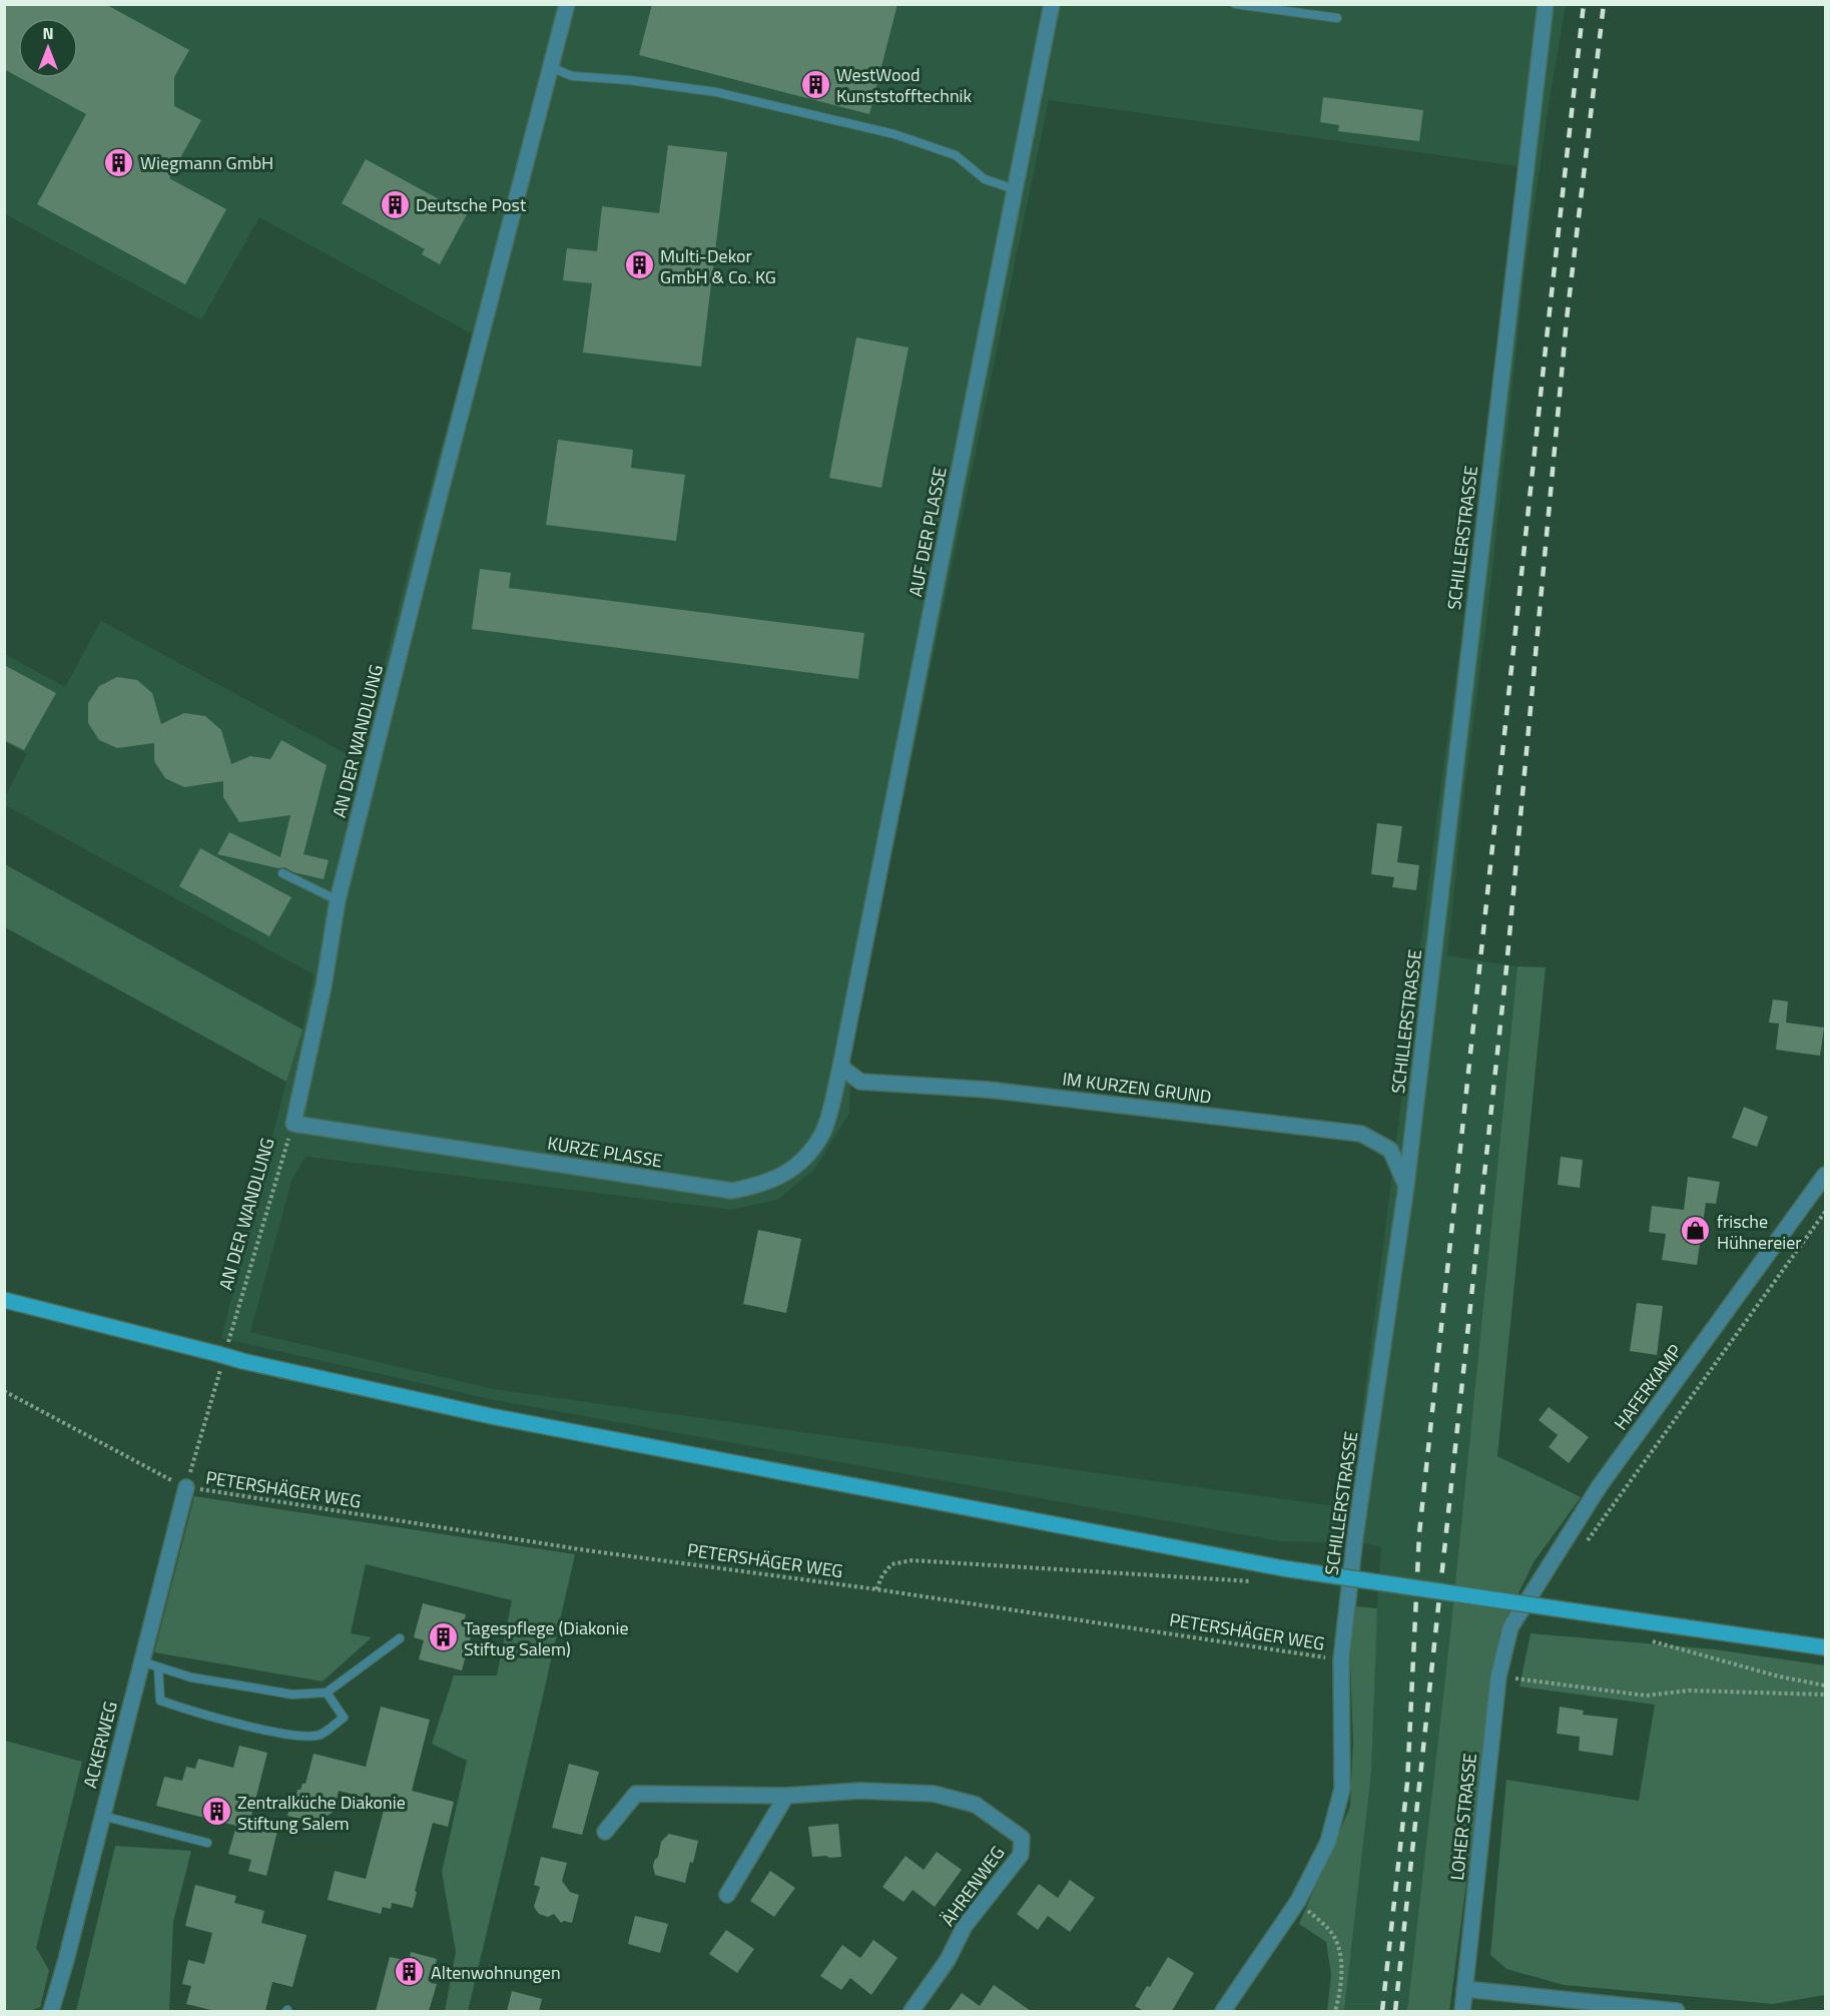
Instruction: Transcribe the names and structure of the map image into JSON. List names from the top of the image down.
{
  "streets": {
    "street": [
      "AUF DER PLASSE",
      "SCHILLERSTRASSE",
      "AN DER WANDLUNG",
      "IM KURZEN GRUND",
      "KURZE PLASSE",
      "HAFERKAMP",
      "ACKERWEG",
      "LOHER STRASSE",
      "ÄHRENWEG"
    ],
    "path": ["PETERSHÄGER WEG"]
  },
  "crossings": [
    ["AUF DER PLASSE", "IM KURZEN GRUND"],
    ["AUF DER PLASSE", "KURZE PLASSE"],
    ["SCHILLERSTRASSE", "IM KURZEN GRUND"],
    ["SCHILLERSTRASSE", "PETERSHÄGER WEG"],
    ["AN DER WANDLUNG", "KURZE PLASSE"],
    ["AN DER WANDLUNG", "PETERSHÄGER WEG"],
    ["AN DER WANDLUNG", "ACKERWEG"],
    ["IM KURZEN GRUND", "KURZE PLASSE"],
    ["HAFERKAMP", "LOHER STRASSE"],
    ["PETERSHÄGER WEG", "ACKERWEG"]
  ],
  "places": {
    "building": [
      "WestWood Kunststofftechnik",
      "Wiegmann GmbH",
      "Deutsche Post",
      "Multi-Dekor GmbH & Co. KG",
      "Tagespflege (Diakonie Stiftug Salem)",
      "Zentralküche Diakonie Stiftung Salem",
      "Altenwohnungen"
    ],
    "shop": ["frische Hühnereier"]
  },
  "north": "top"
}
